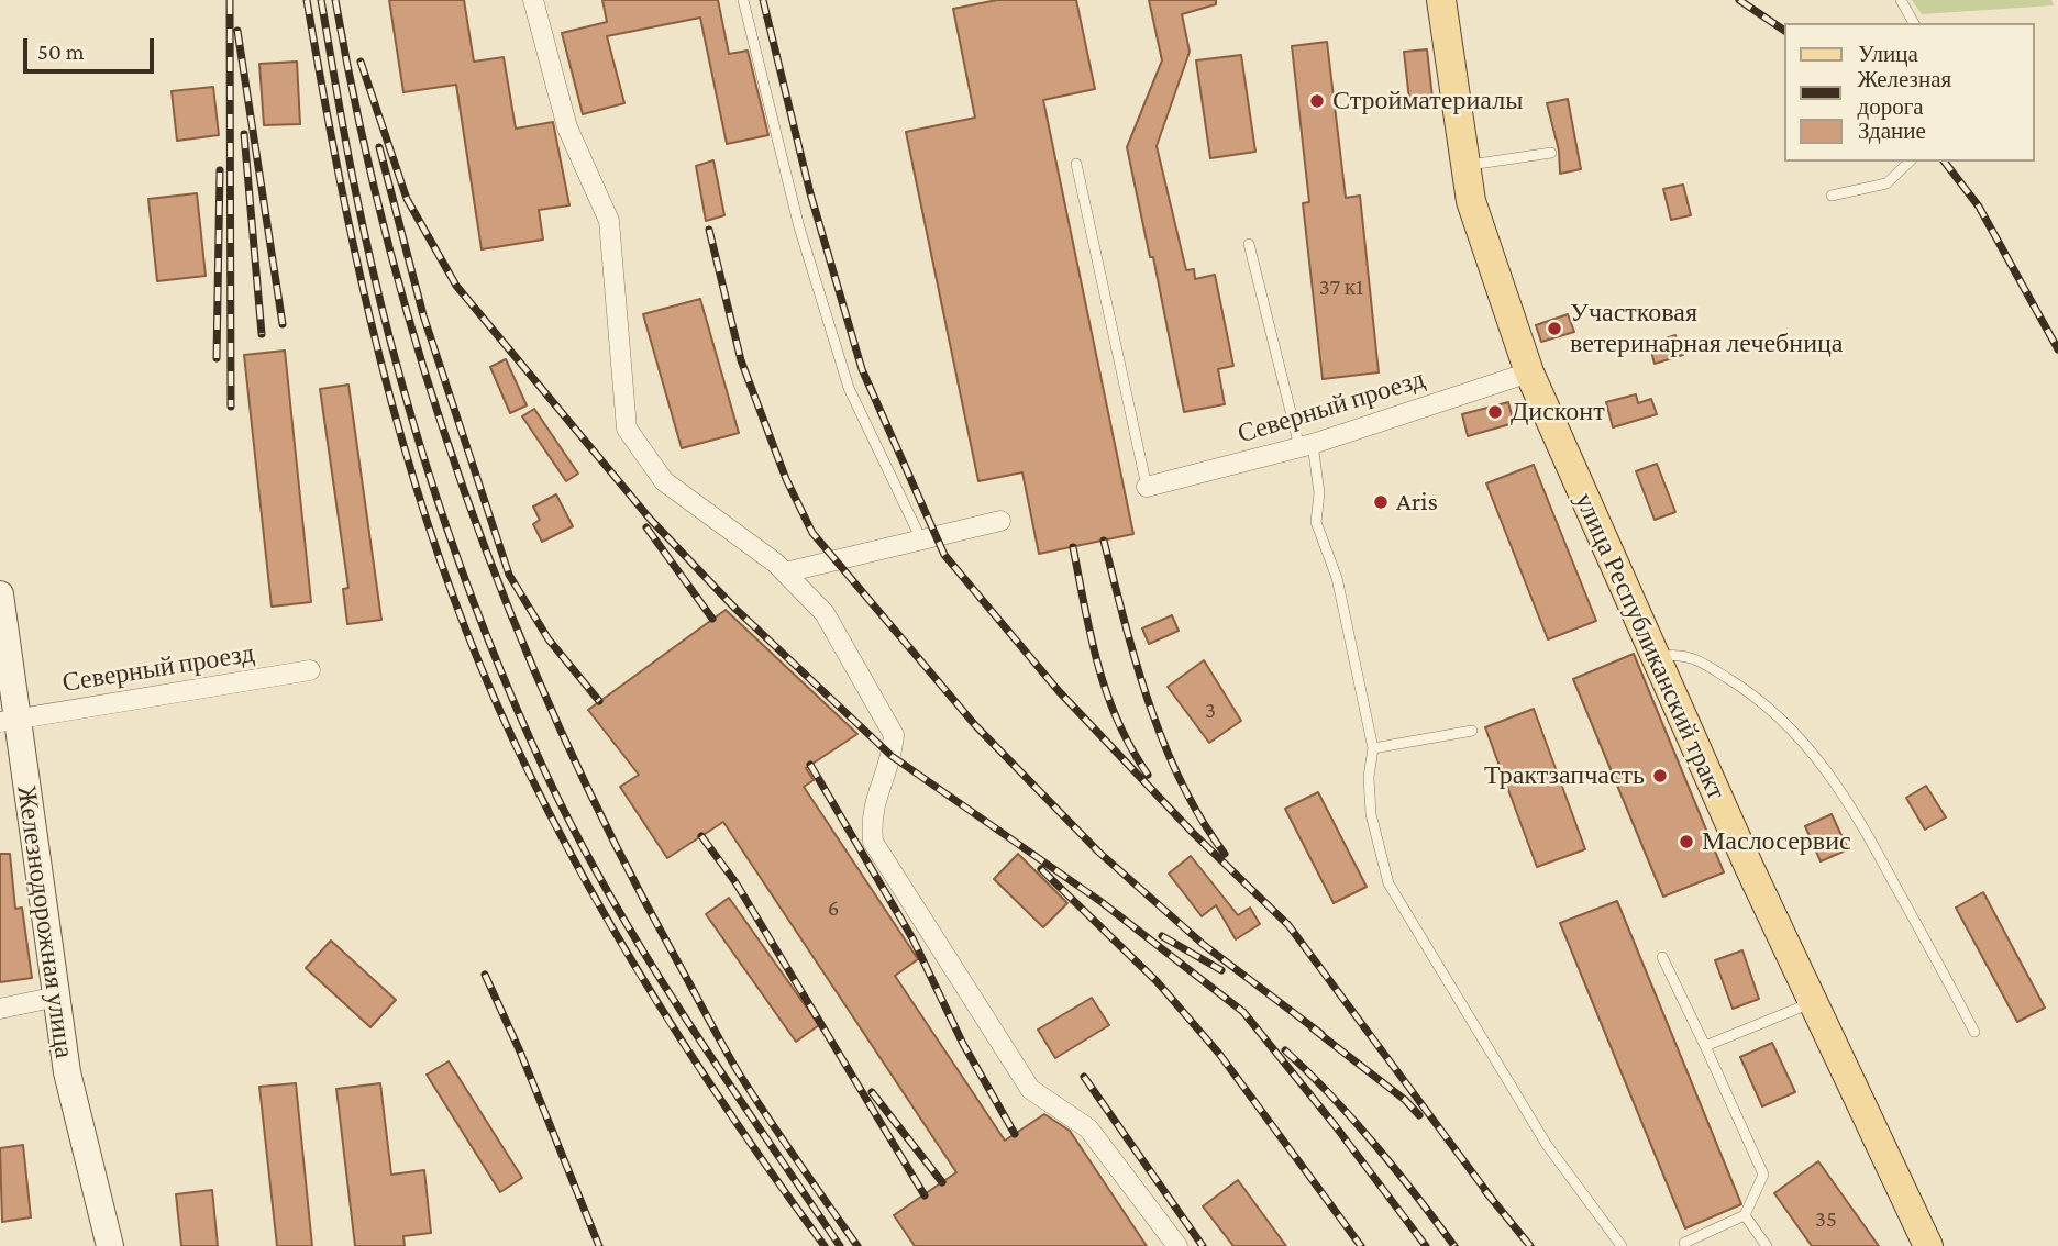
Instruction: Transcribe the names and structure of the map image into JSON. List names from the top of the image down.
{
  "streets": {
    "main road": ["улица Республиканский тракт"],
    "street": ["Северный проезд", "Железнодорожная улица"]
  },
  "crossings": [
    ["Северный проезд", "улица Республиканский тракт"],
    ["Северный проезд", "Железнодорожная улица"]
  ],
  "places": [
    "Стройматериалы",
    "Участковая ветеринарная лечебница",
    "Дисконт",
    "Aris",
    "Трактзапчасть",
    "Маслосервис"
  ],
  "house_numbers": [
    "37 к1",
    "3",
    "6",
    "35"
  ],
  "legend": ["Улица", "Железная дорога", "Здание"],
  "scale_bar": "50 m"
}
